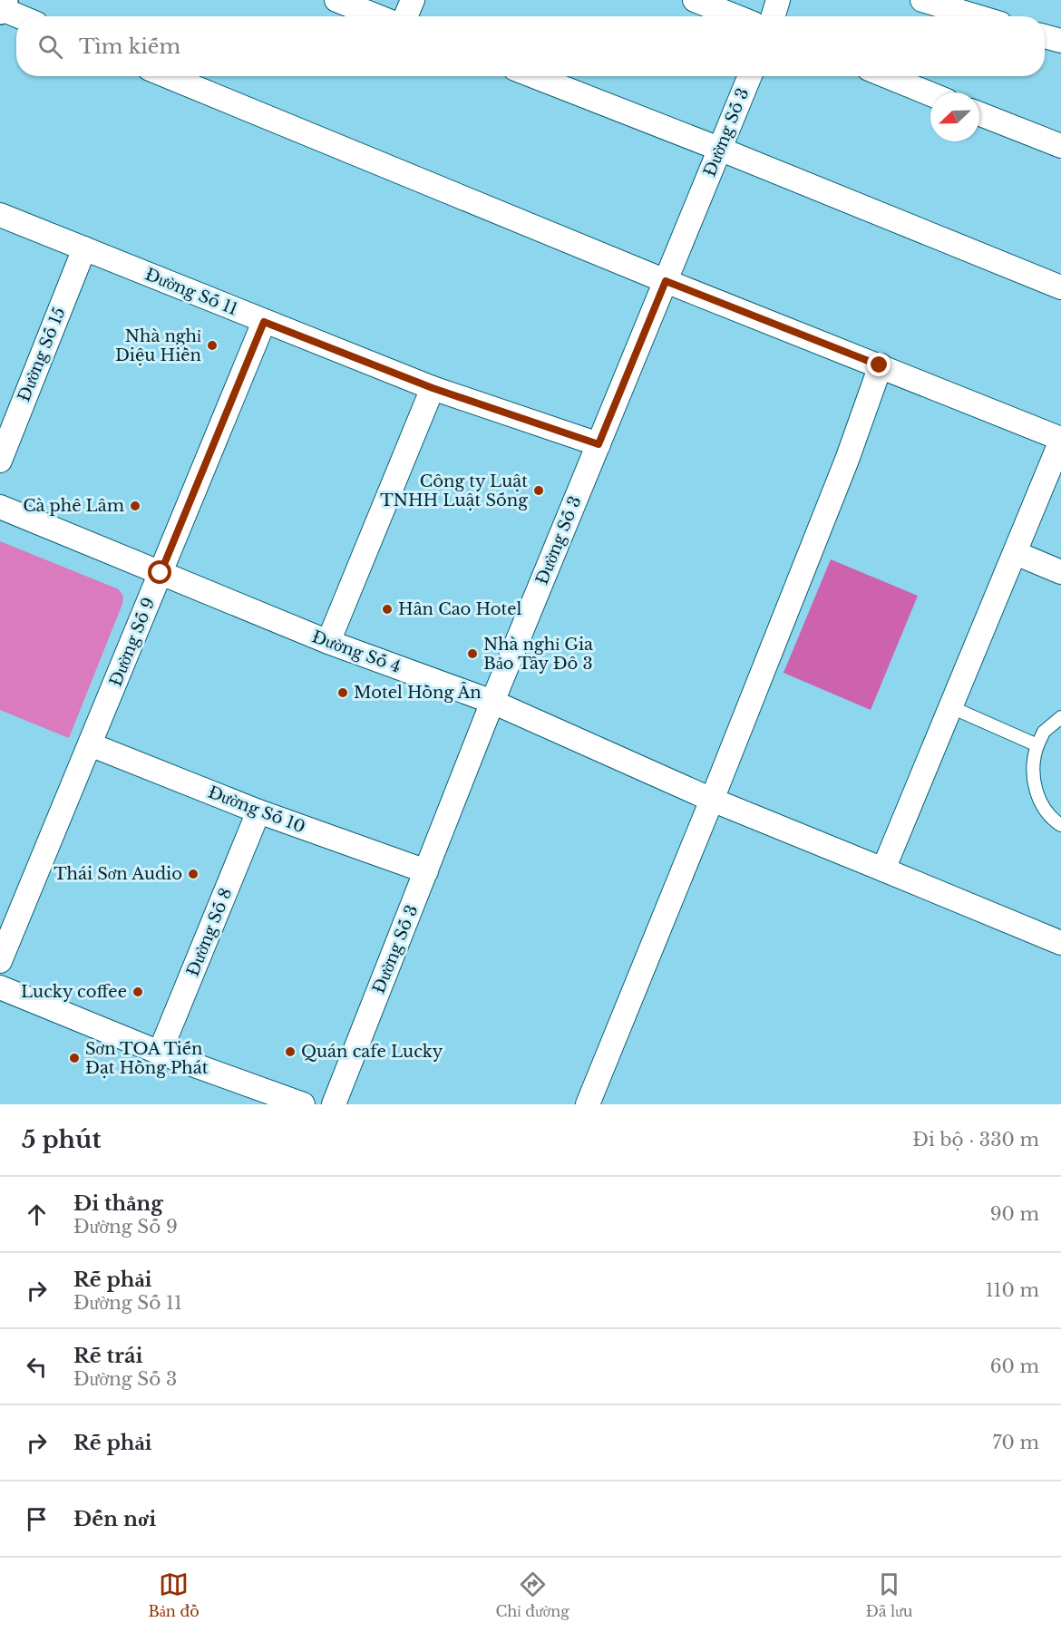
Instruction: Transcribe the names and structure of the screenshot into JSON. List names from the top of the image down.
{
  "streets": {
    "street": [
      "Đường Số 3",
      "Đường Số 11",
      "Đường Số 15",
      "Đường Số 9",
      "Đường Số 4",
      "Đường Số 10",
      "Đường Số 8"
    ]
  },
  "crossings": [
    ["Đường Số 3", "Đường Số 11"],
    ["Đường Số 3", "Đường Số 4"],
    ["Đường Số 3", "Đường Số 10"],
    ["Đường Số 11", "Đường Số 15"],
    ["Đường Số 11", "Đường Số 9"],
    ["Đường Số 9", "Đường Số 4"],
    ["Đường Số 9", "Đường Số 10"],
    ["Đường Số 10", "Đường Số 8"]
  ],
  "places": [
    "Nhà nghỉ Diệu Hiền",
    "Công ty Luật TNHH Luật Sống",
    "Cà phê Lâm",
    "Hân Cao Hotel",
    "Nhà nghỉ Gia Bảo Tây Đô 3",
    "Motel Hồng Ân",
    "Thái Sơn Audio",
    "Lucky coffee",
    "Quán cafe Lucky",
    "Sơn TOA Tiến Đạt Hồng Phát"
  ],
  "north": "bottom left",
  "page": {
    "search": "Tìm kiếm",
    "heading": ["5 phút", "Đi bộ · 330 m"],
    "list": [
      ["Đi thẳng", "Đường Số 9", "90 m"],
      ["Rẽ phải", "Đường Số 11", "110 m"],
      ["Rẽ trái", "Đường Số 3", "60 m"],
      ["Rẽ phải", "70 m"],
      "Đến nơi"
    ],
    "nav": ["Bản đồ", "Chỉ đường", "Đã lưu"]
  }
}
